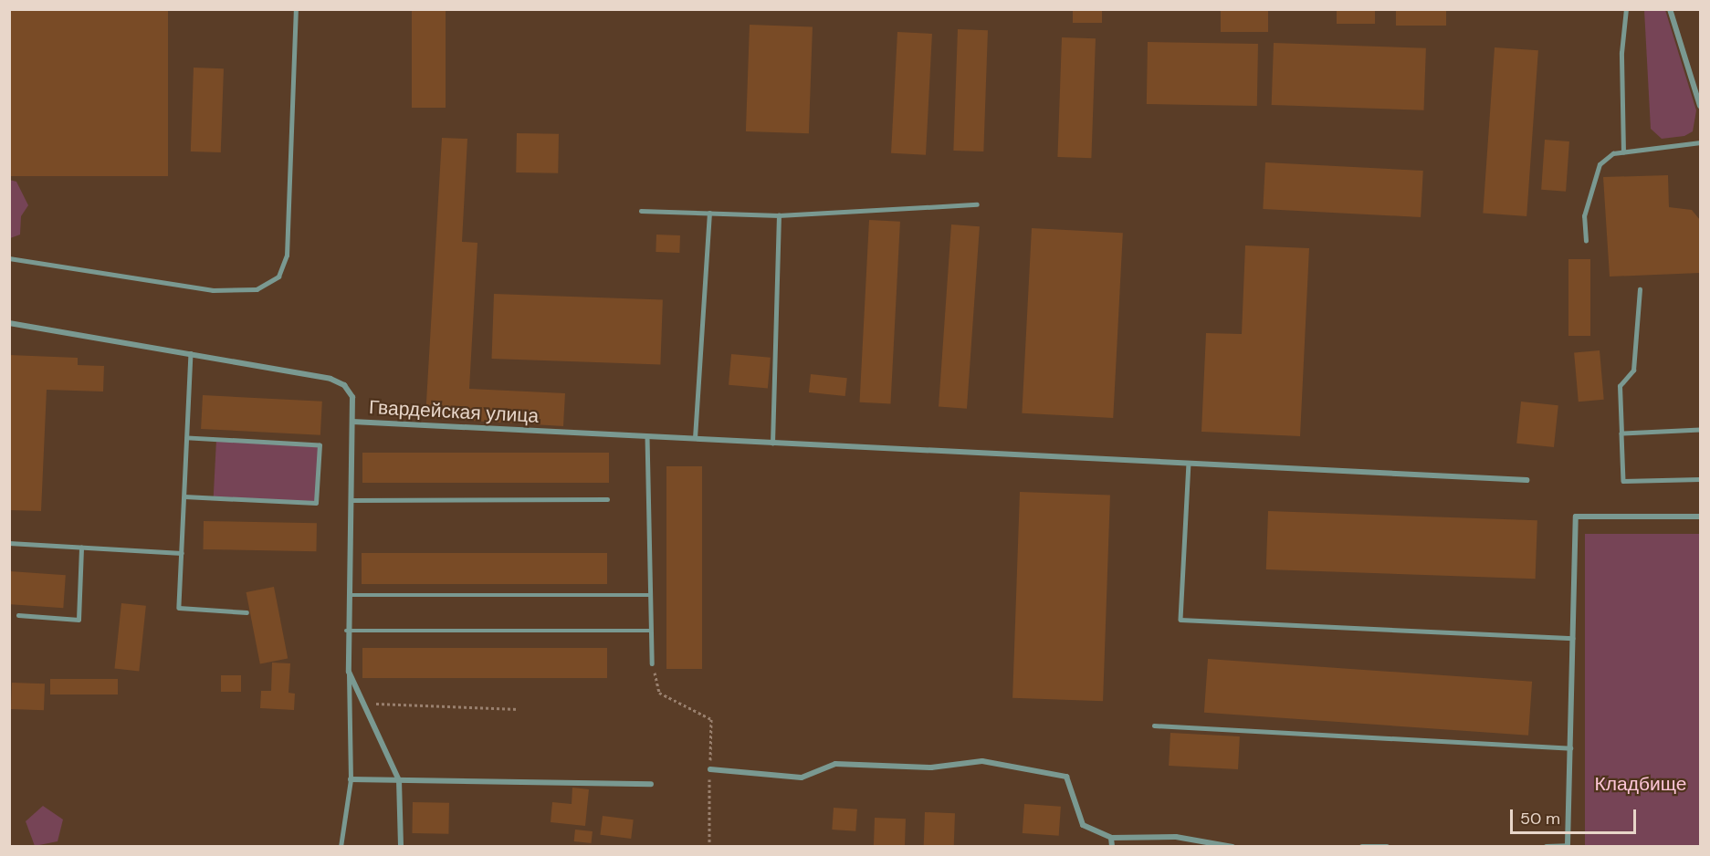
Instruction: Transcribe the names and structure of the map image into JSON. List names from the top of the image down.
{
  "streets": {
    "street": ["Гвардейская улица"]
  },
  "parks": ["Кладбище"],
  "scale_bar": "50 m"
}
